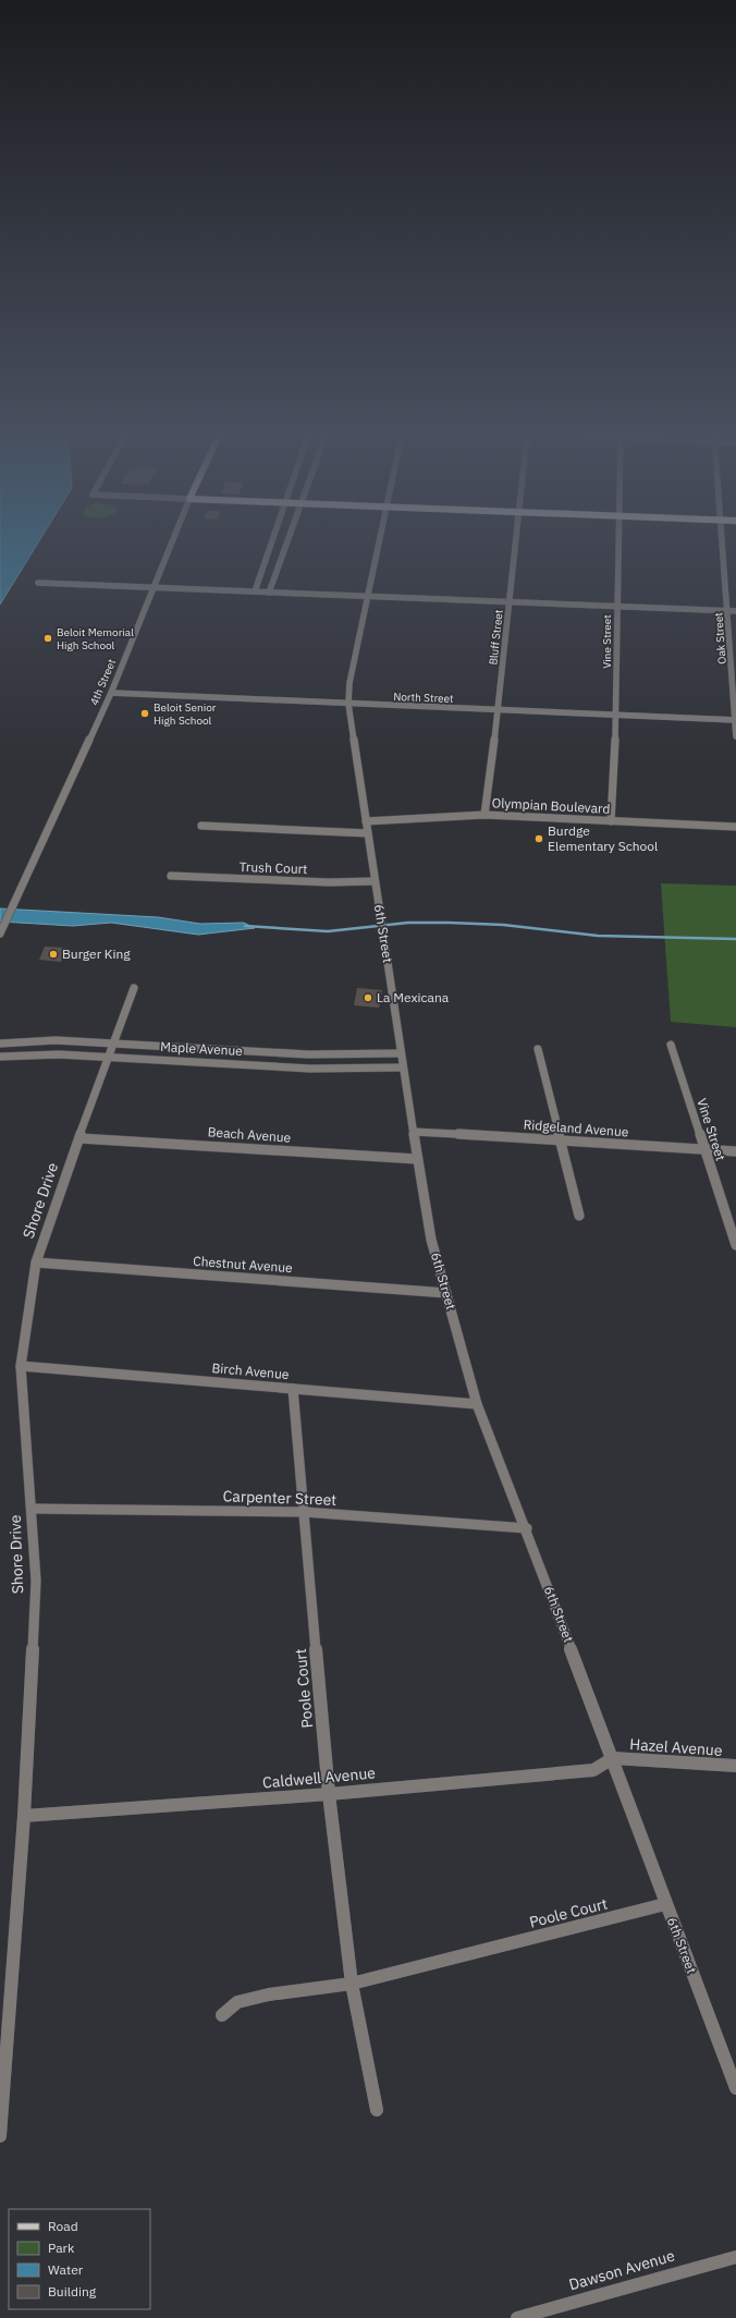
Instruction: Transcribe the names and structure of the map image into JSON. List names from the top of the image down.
{
  "streets": {
    "street": [
      "Bluff Street",
      "Oak Street",
      "Vine Street",
      "4th Street",
      "North Street",
      "Olympian Boulevard",
      "Trush Court",
      "6th Street",
      "Maple Avenue",
      "Ridgeland Avenue",
      "Beach Avenue",
      "Shore Drive",
      "Chestnut Avenue",
      "Birch Avenue",
      "Carpenter Street",
      "Poole Court",
      "Hazel Avenue",
      "Caldwell Avenue",
      "Dawson Avenue"
    ]
  },
  "crossings": [
    ["Bluff Street", "North Street"],
    ["Bluff Street", "Olympian Boulevard"],
    ["Oak Street", "North Street"],
    ["Vine Street", "North Street"],
    ["Vine Street", "Olympian Boulevard"],
    ["Vine Street", "Ridgeland Avenue"],
    ["4th Street", "North Street"],
    ["North Street", "6th Street"],
    ["Olympian Boulevard", "6th Street"],
    ["Trush Court", "6th Street"],
    ["6th Street", "Maple Avenue"],
    ["6th Street", "Ridgeland Avenue"],
    ["6th Street", "Beach Avenue"],
    ["6th Street", "Chestnut Avenue"],
    ["6th Street", "Birch Avenue"],
    ["6th Street", "Carpenter Street"],
    ["6th Street", "Poole Court"],
    ["6th Street", "Hazel Avenue"],
    ["6th Street", "Caldwell Avenue"],
    ["Maple Avenue", "Shore Drive"],
    ["Beach Avenue", "Shore Drive"],
    ["Shore Drive", "Chestnut Avenue"],
    ["Shore Drive", "Birch Avenue"],
    ["Shore Drive", "Carpenter Street"],
    ["Shore Drive", "Caldwell Avenue"],
    ["Birch Avenue", "Poole Court"],
    ["Carpenter Street", "Poole Court"],
    ["Poole Court", "Caldwell Avenue"],
    ["Hazel Avenue", "Caldwell Avenue"]
  ],
  "places": [
    "Beloit Memorial High School",
    "Beloit Senior High School",
    "Burdge Elementary School",
    "Burger King",
    "La Mexicana"
  ],
  "legend": [
    "Road",
    "Park",
    "Water",
    "Building"
  ]
}
